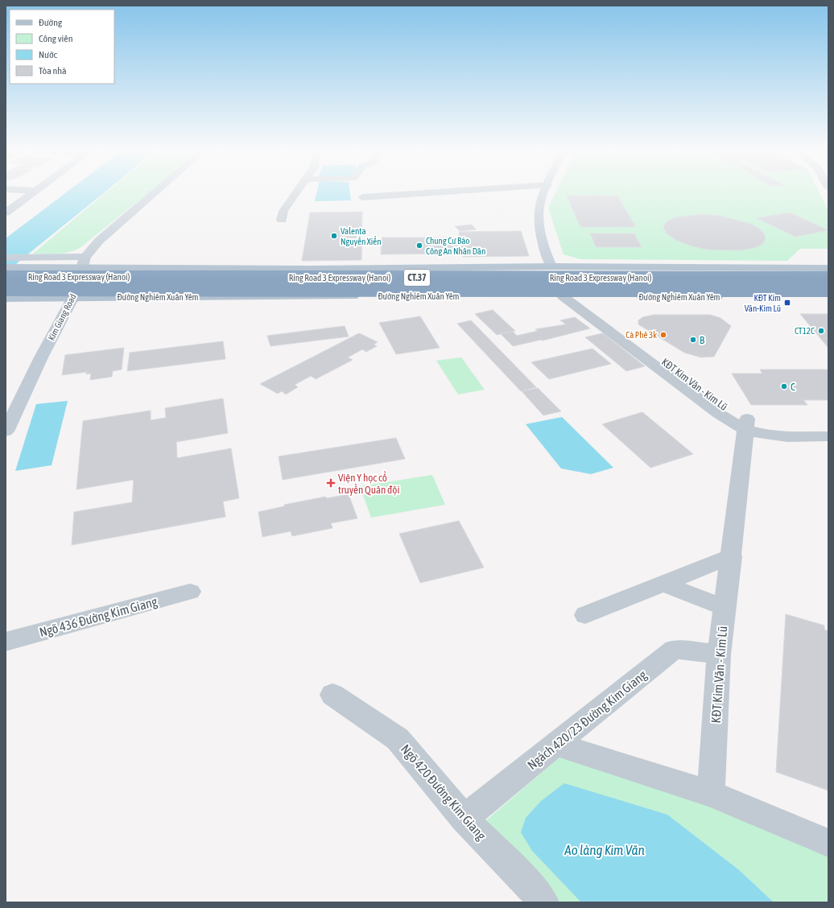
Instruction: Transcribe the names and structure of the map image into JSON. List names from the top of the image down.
{
  "streets": {
    "highway": ["Ring Road 3 Expressway (Hanoi)", "CT.37"],
    "main road": ["Đường Nghiêm Xuân Yêm"],
    "street": [
      "Kim Giang Road",
      "KĐT Kim Văn - Kim Lũ",
      "Ngõ 436 Đường Kim Giang",
      "Ngách 420/23 Đường Kim Giang",
      "Ngõ 420 Đường Kim Giang"
    ]
  },
  "crossings": [
    ["Ring Road 3 Expressway (Hanoi)", "Đường Nghiêm Xuân Yêm"],
    ["Đường Nghiêm Xuân Yêm", "Kim Giang Road"],
    ["Đường Nghiêm Xuân Yêm", "KĐT Kim Văn - Kim Lũ"],
    ["KĐT Kim Văn - Kim Lũ", "Ngách 420/23 Đường Kim Giang"],
    ["Ngách 420/23 Đường Kim Giang", "Ngõ 420 Đường Kim Giang"]
  ],
  "water": ["Ao làng Kim Văn"],
  "places": {
    "other": [
      "Valenta Nguyễn Xiển",
      "Chung Cư Báo Công An Nhân Dân",
      "CT12C",
      "Cà Phê 3k",
      "B",
      "C"
    ],
    "transit": ["KĐT Kim Văn-Kim Lũ"],
    "health": ["Viện Y học cổ truyền Quân đội"]
  },
  "legend": [
    "Đường",
    "Công viên",
    "Nước",
    "Tòa nhà"
  ]
}
